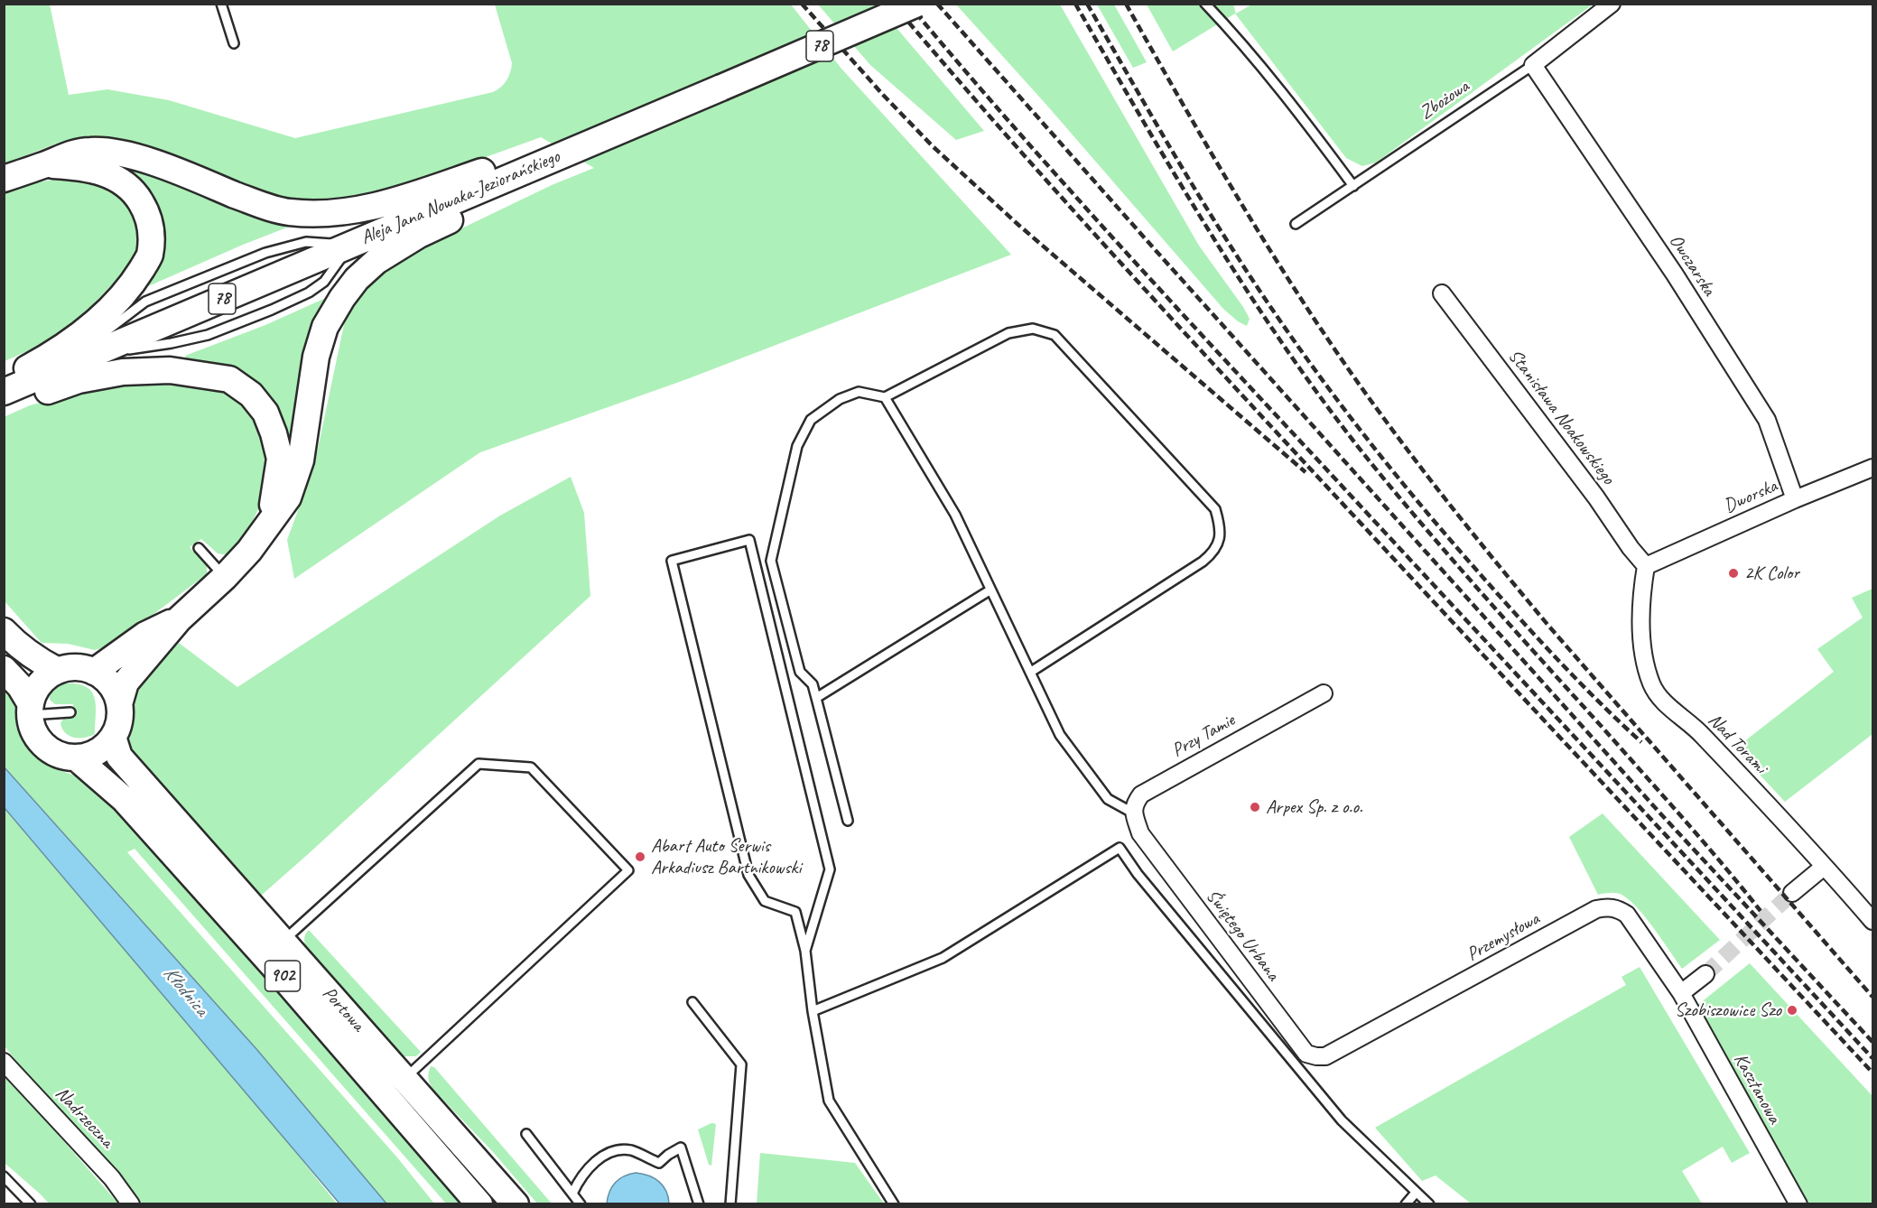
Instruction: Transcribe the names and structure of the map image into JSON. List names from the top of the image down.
{
  "streets": {
    "main road": [
      "78",
      "Aleja Jana Nowaka-Jeziorańskiego",
      "902",
      "Portowa"
    ],
    "street": [
      "Zbożowa",
      "Owczarska",
      "Stanisława Noakowskiego",
      "Dworska",
      "Przy Tamie",
      "Nad Torami",
      "Świętego Urbana",
      "Przemysłowa",
      "Kasztanowa",
      "Nadrzeczna"
    ]
  },
  "crossings": [
    ["Zbożowa", "Owczarska"],
    ["Owczarska", "Dworska"],
    ["Stanisława Noakowskiego", "Dworska"],
    ["Stanisława Noakowskiego", "Nad Torami"],
    ["Dworska", "Nad Torami"],
    ["Przy Tamie", "Świętego Urbana"],
    ["Świętego Urbana", "Przemysłowa"],
    ["Przemysłowa", "Kasztanowa"],
    ["902", "Portowa"]
  ],
  "water": ["Kłodnica"],
  "places": [
    "2K Color",
    "Arpex Sp. z o.o.",
    "Abart Auto Serwis Arkadiusz Bartnikowski",
    "Szobiszowice Szo"
  ]
}
